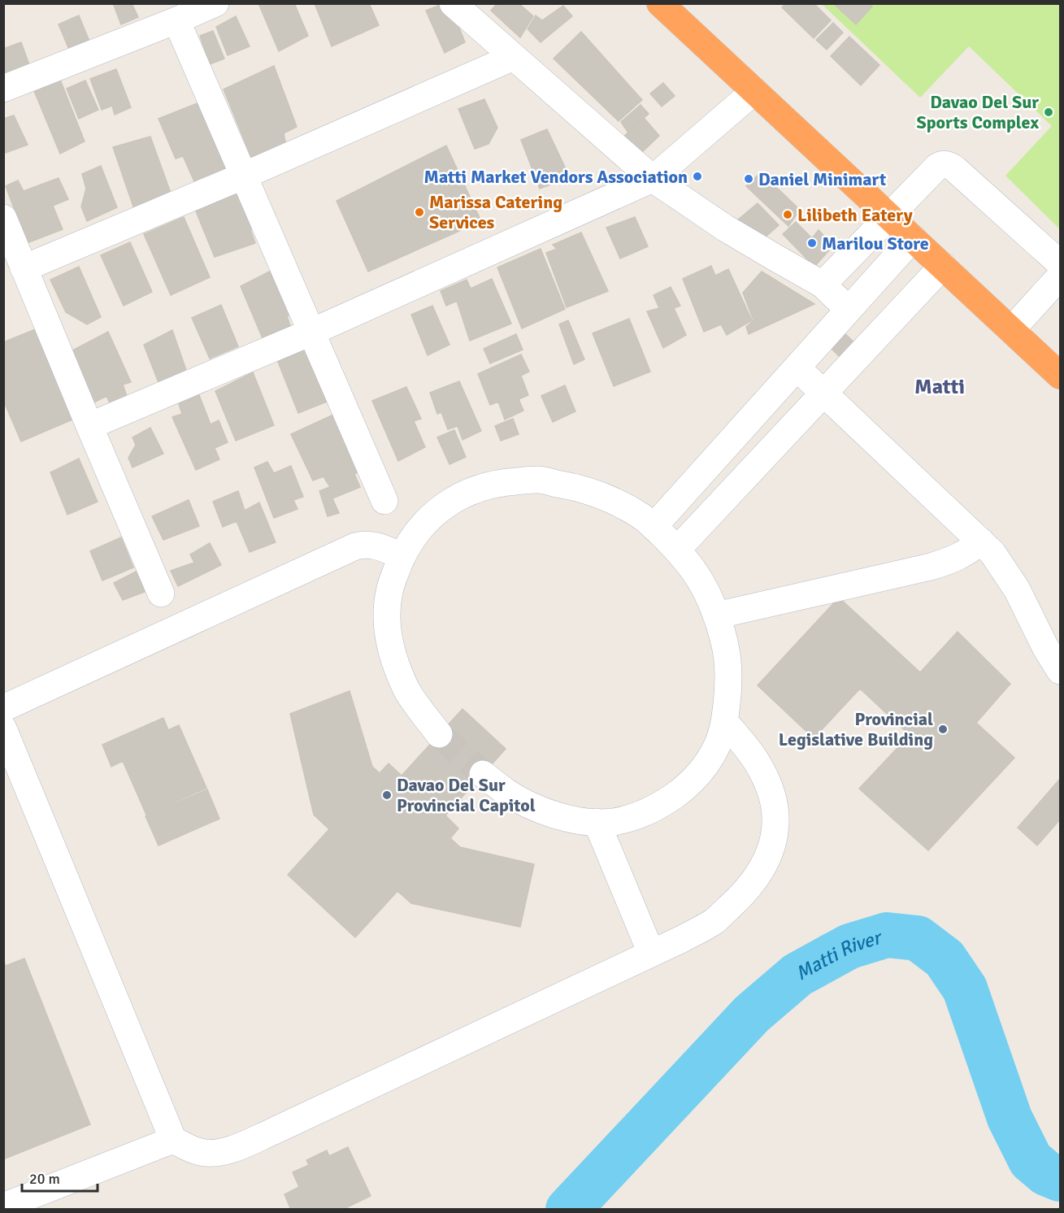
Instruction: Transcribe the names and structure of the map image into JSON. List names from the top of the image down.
{
  "districts": ["Matti"],
  "water": ["Matti River"],
  "places": [
    "Davao Del Sur Sports Complex",
    "Matti Market Vendors Association",
    "Daniel Minimart",
    "Marissa Catering Services",
    "Lilibeth Eatery",
    "Marilou Store",
    "Provincial Legislative Building",
    "Davao Del Sur Provincial Capitol"
  ],
  "scale_bar": "20 m"
}
